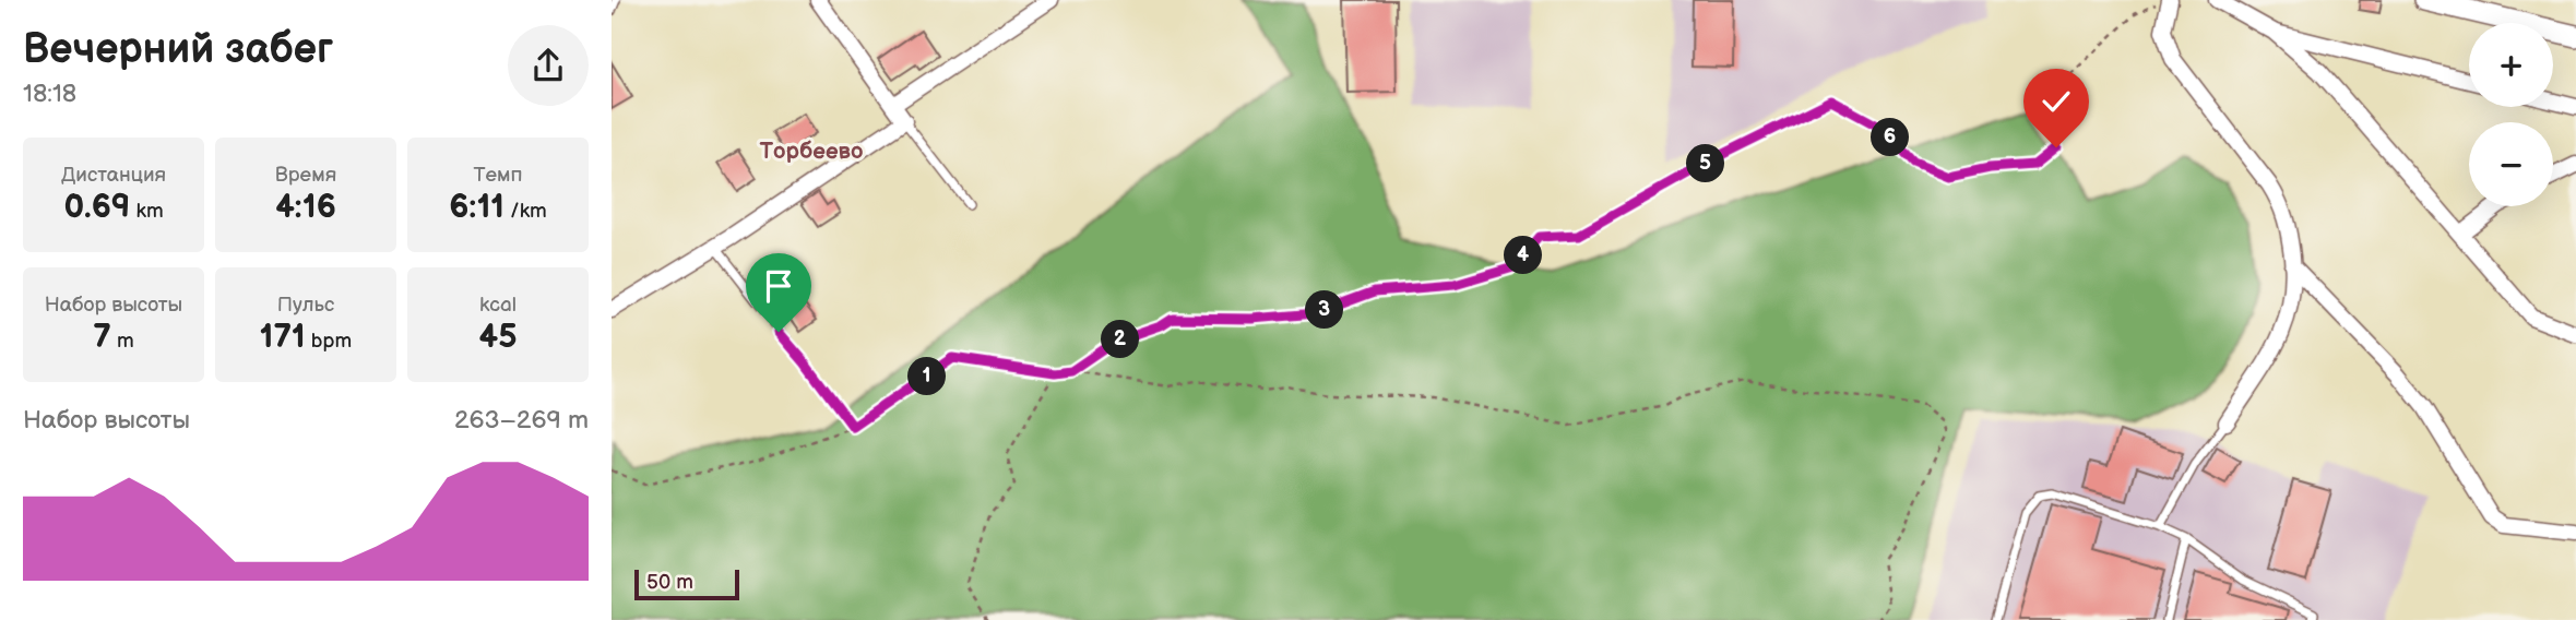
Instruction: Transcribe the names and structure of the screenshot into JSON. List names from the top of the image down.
{
  "districts": ["Торбеево"],
  "scale_bar": "50 m",
  "page": {
    "heading": ["Вечерний забег", "18:18"],
    "map_buttons": ["+", "−"],
    "pins": [
      "6",
      "5",
      "4",
      "3",
      "2",
      "1"
    ],
    "stats": [
      ["Дистанция", "0.69 km"],
      ["Время", "4:16"],
      ["Темп", "6:11 /km"],
      ["Набор высоты", "7 m"],
      ["Пульс", "171 bpm"],
      ["kcal", "45"]
    ],
    "chart": ["Набор высоты", "263–269 m"],
    "scale": "50 m"
  }
}
